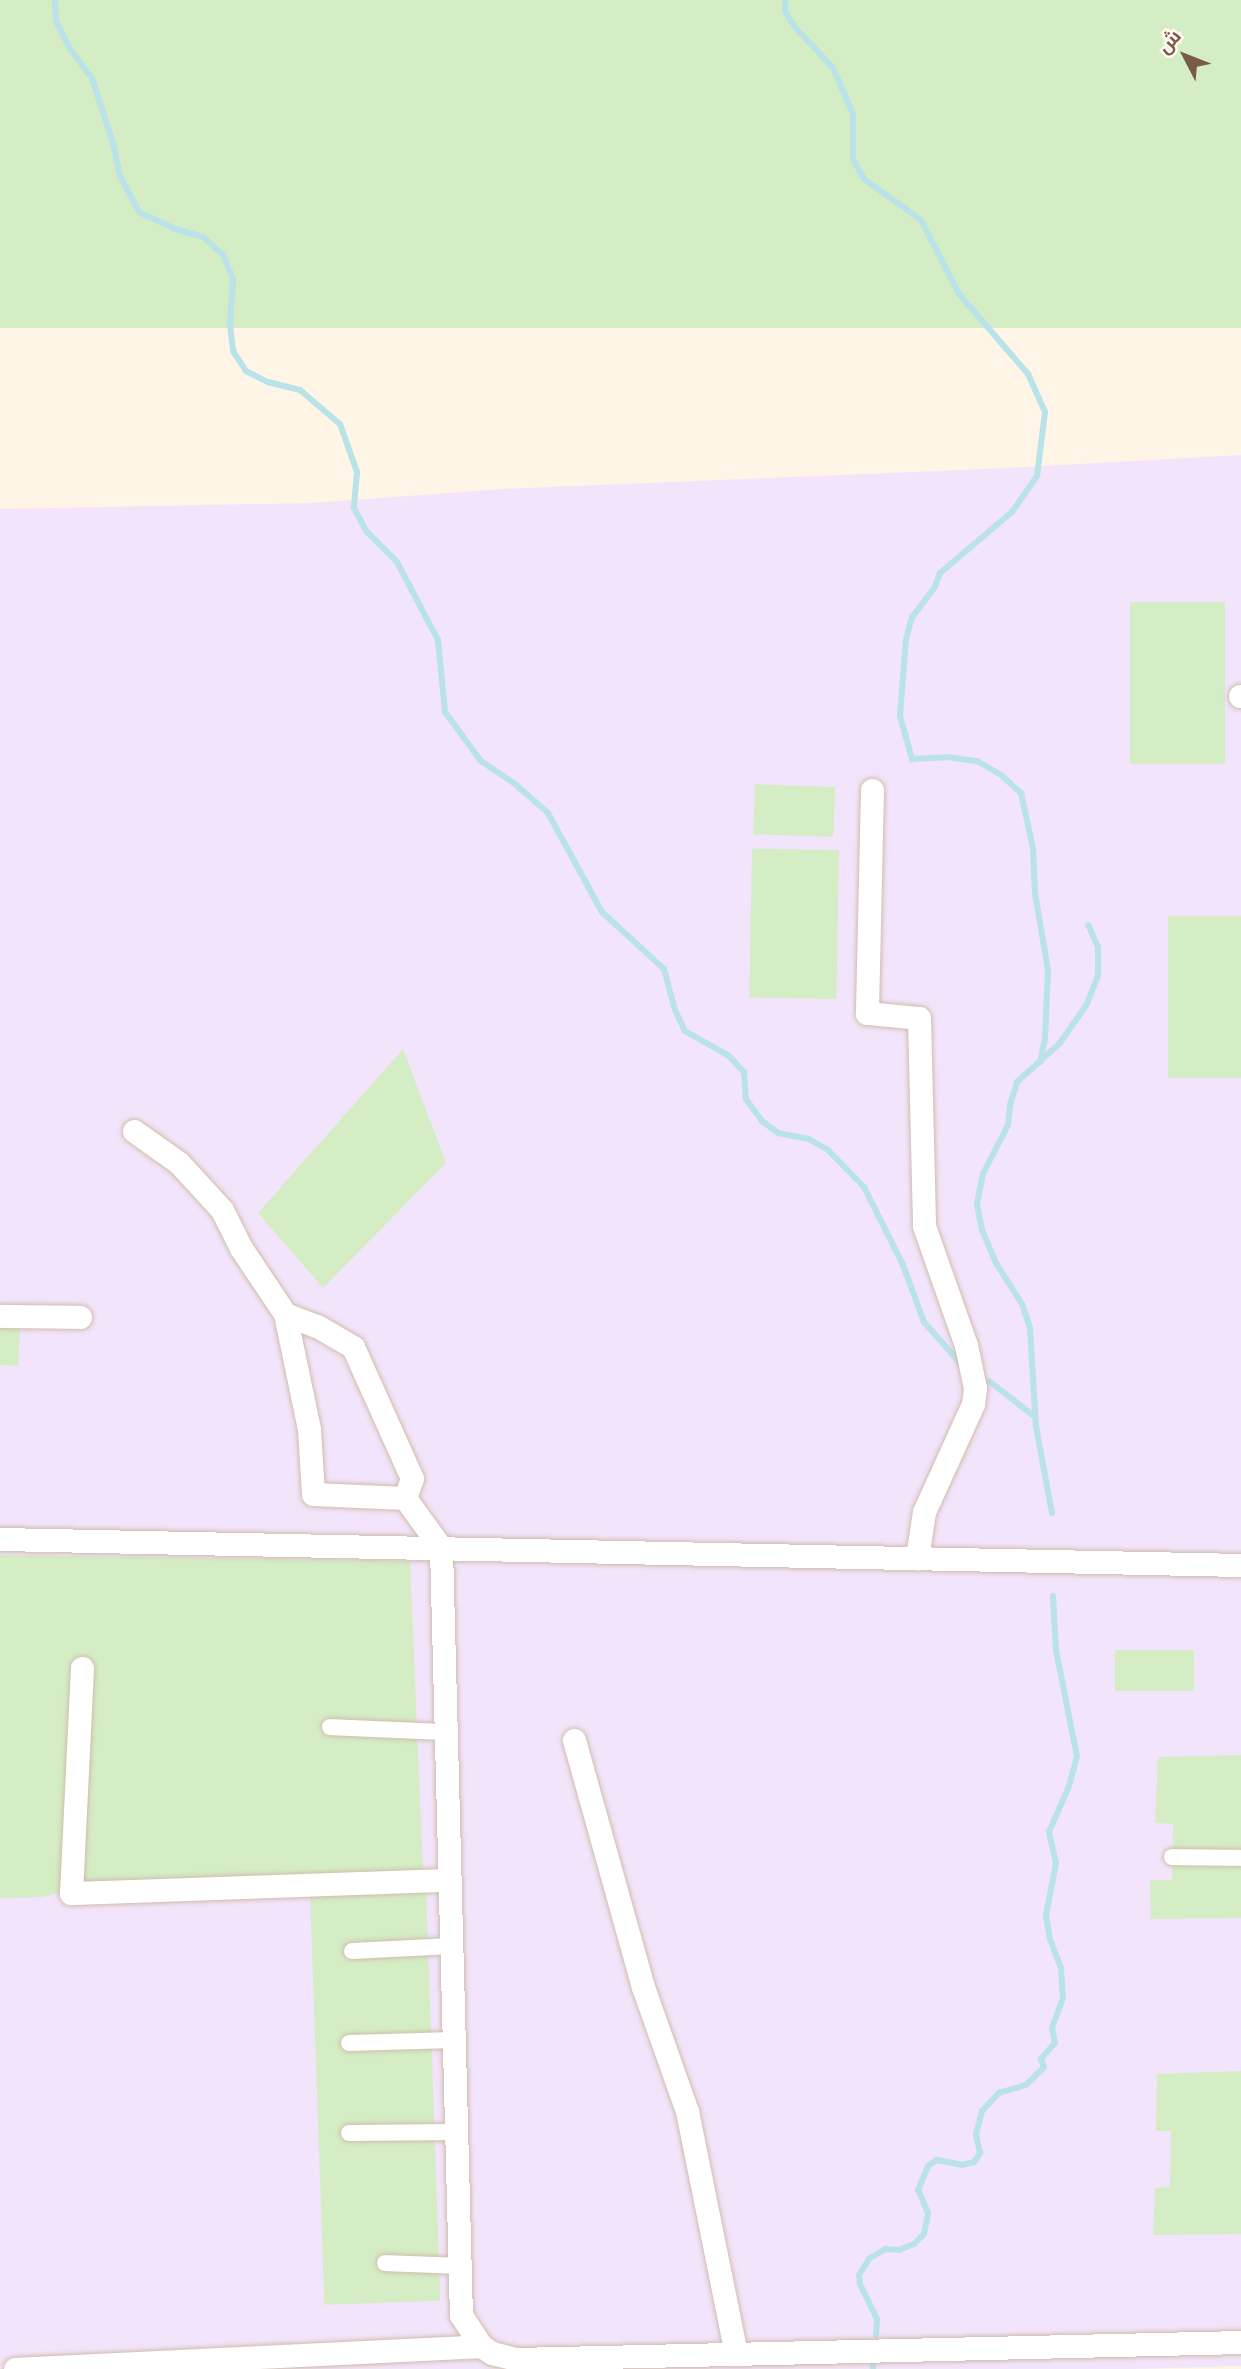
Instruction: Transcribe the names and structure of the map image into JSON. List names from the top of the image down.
{
  "north": "top left"
}
